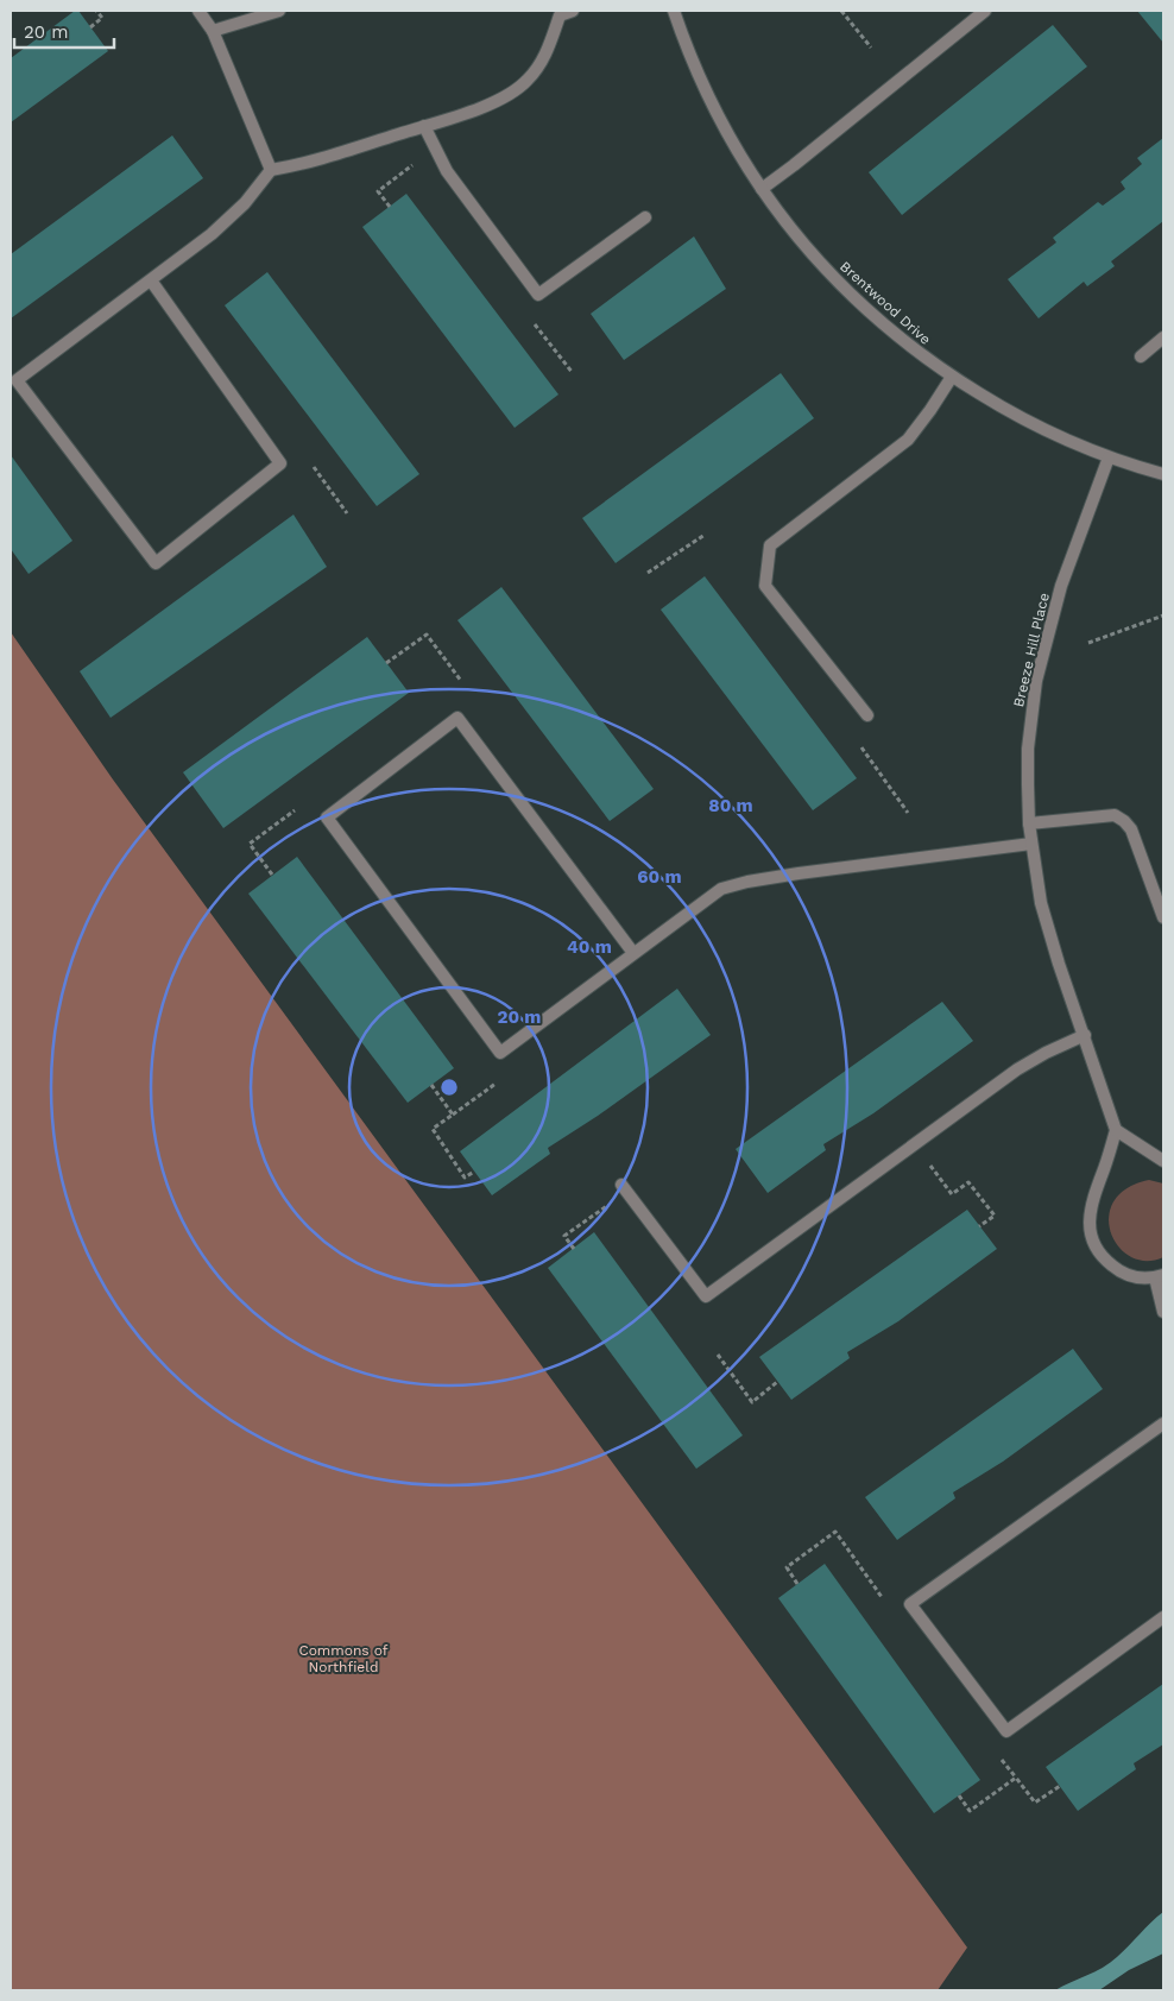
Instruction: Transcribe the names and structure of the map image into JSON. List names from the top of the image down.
{
  "streets": {
    "street": ["Brentwood Drive", "Breeze Hill Place"]
  },
  "crossings": [
    ["Brentwood Drive", "Breeze Hill Place"]
  ],
  "parks": ["Commons of Northfield"],
  "scale_bar": "20 m",
  "rings": [
    "80 m",
    "60 m",
    "40 m",
    "20 m"
  ]
}
